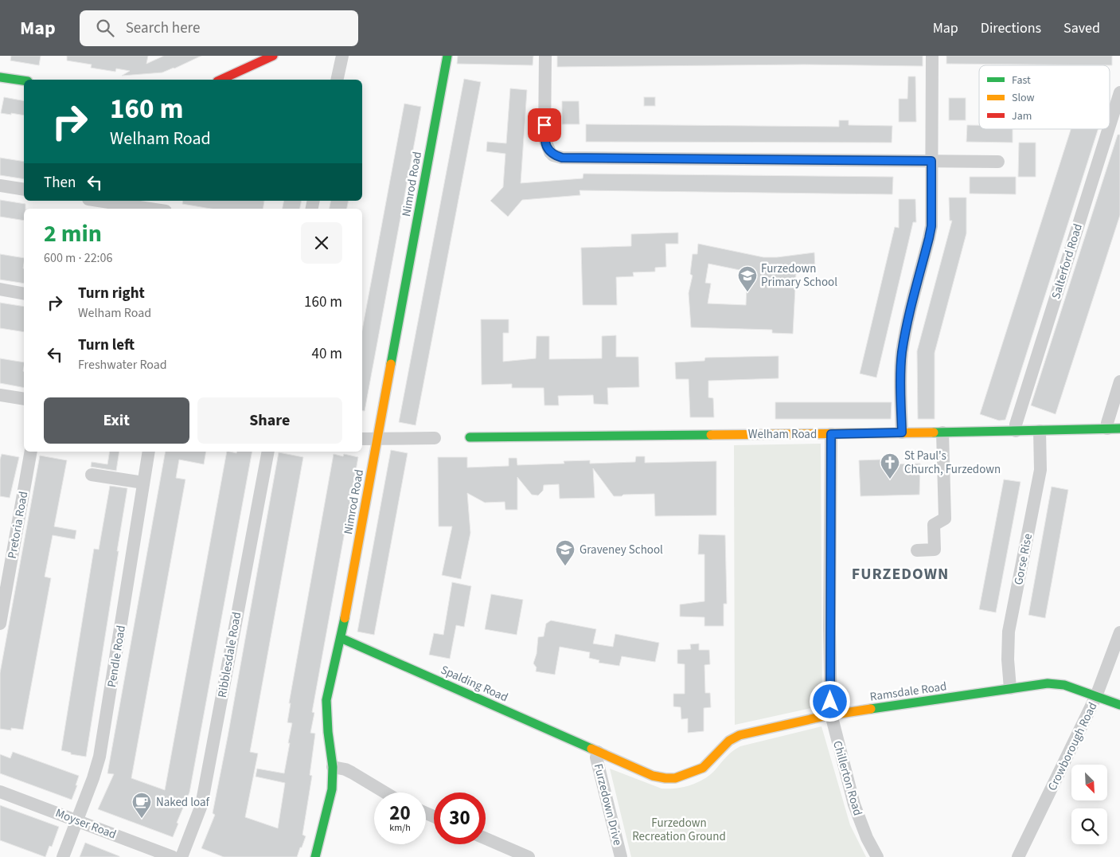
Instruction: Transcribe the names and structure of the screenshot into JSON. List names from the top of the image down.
{
  "streets": {
    "street": [
      "Nimrod Road",
      "Salterford Road",
      "Welham Road",
      "Pretoria Road",
      "Gorse Rise",
      "Ribblesdale Road",
      "Pendle Road",
      "Spalding Road",
      "Ramsdale Road",
      "Crowborough Road",
      "Chillerton Road",
      "Furzedown Drive",
      "Moyser Road"
    ]
  },
  "crossings": [
    ["Nimrod Road", "Spalding Road"],
    ["Salterford Road", "Welham Road"],
    ["Welham Road", "Gorse Rise"],
    ["Welham Road", "Chillerton Road"],
    ["Gorse Rise", "Ramsdale Road"],
    ["Pendle Road", "Moyser Road"],
    ["Spalding Road", "Ramsdale Road"],
    ["Spalding Road", "Furzedown Drive"],
    ["Ramsdale Road", "Crowborough Road"],
    ["Ramsdale Road", "Chillerton Road"],
    ["Ramsdale Road", "Furzedown Drive"]
  ],
  "districts": ["FURZEDOWN"],
  "parks": ["Furzedown Recreation Ground"],
  "places": {
    "school or university": ["Furzedown Primary School", "Graveney School"],
    "church": ["St Paul's Church, Furzedown"],
    "cafe": ["Naked loaf"]
  },
  "legend": ["Fast", "Slow", "Jam"],
  "north": "bottom right",
  "page": {
    "header": "Map",
    "search": "Search here",
    "nav": ["Map", "Directions", "Saved"],
    "turn": ["160 m", "Welham Road"],
    "then": "Then",
    "heading": ["2 min", "600 m · 22:06"],
    "list": [
      {
        "name": "Turn right",
        "note": "Welham Road",
        "value": "160 m"
      },
      {
        "name": "Turn left",
        "note": "Freshwater Road",
        "value": "40 m"
      }
    ],
    "buttons": ["Exit", "Share"],
    "speed": "20 km/h",
    "limit": "30"
  }
}
